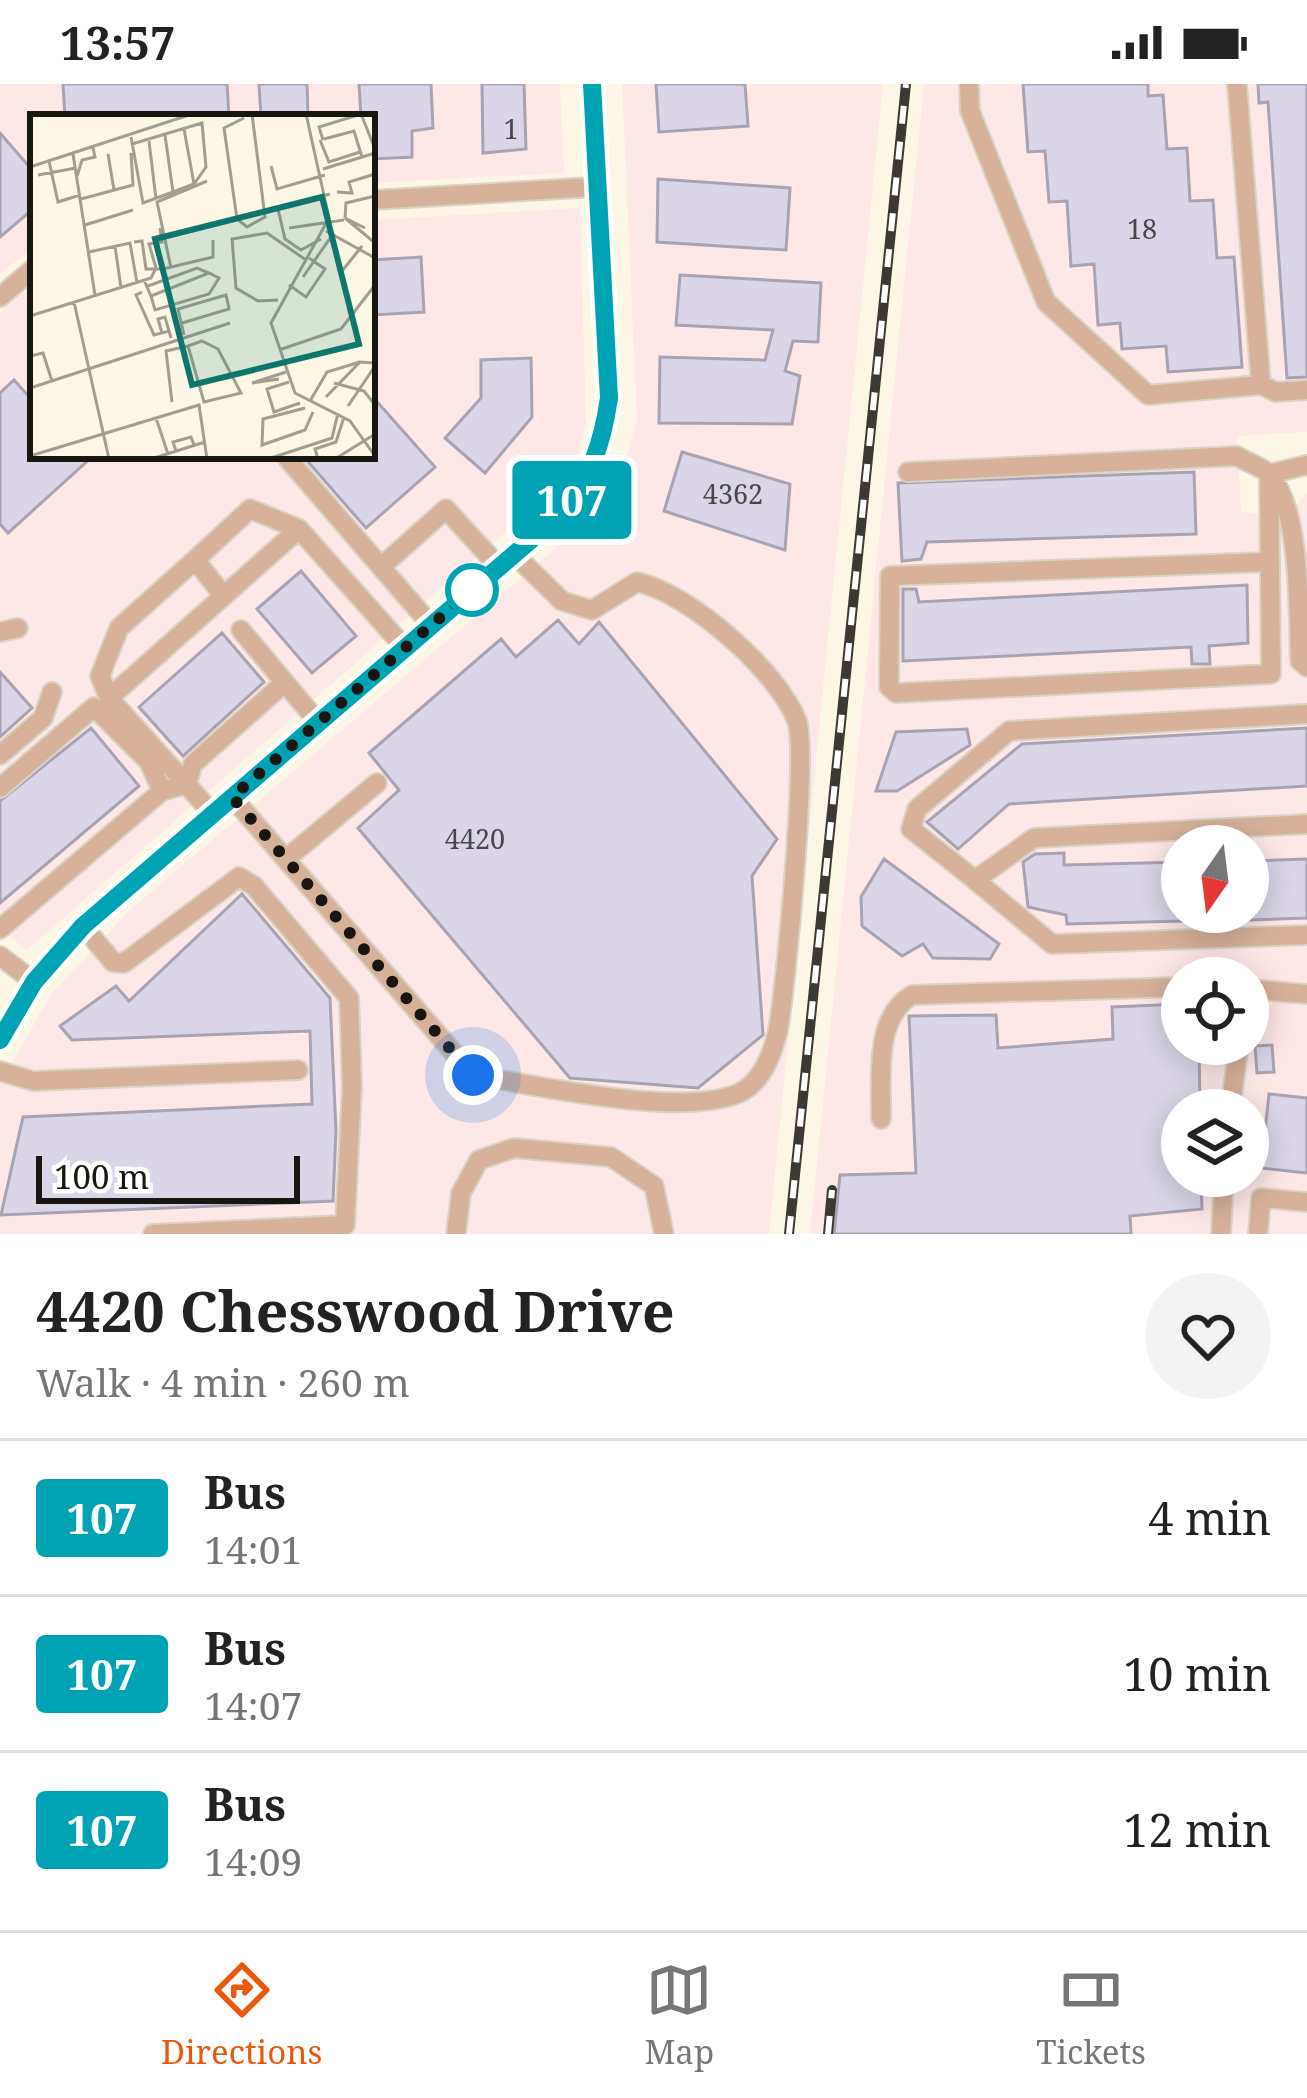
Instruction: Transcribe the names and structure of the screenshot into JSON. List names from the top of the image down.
{
  "lines": ["bus line 107"],
  "house_numbers": [
    "1",
    "18",
    "4362",
    "4420"
  ],
  "scale_bar": "100 m",
  "north": "bottom",
  "page": {
    "status": "13:57",
    "on_map": "107",
    "scale": "100 m",
    "heading": ["4420 Chesswood Drive", "Walk · 4 min · 260 m"],
    "list": [
      {
        "mark": "107",
        "name": "Bus",
        "note": "14:01",
        "value": "4 min"
      },
      {
        "mark": "107",
        "name": "Bus",
        "note": "14:07",
        "value": "10 min"
      },
      {
        "mark": "107",
        "name": "Bus",
        "note": "14:09",
        "value": "12 min"
      }
    ],
    "tabs": ["Directions", "Map", "Tickets"]
  }
}
